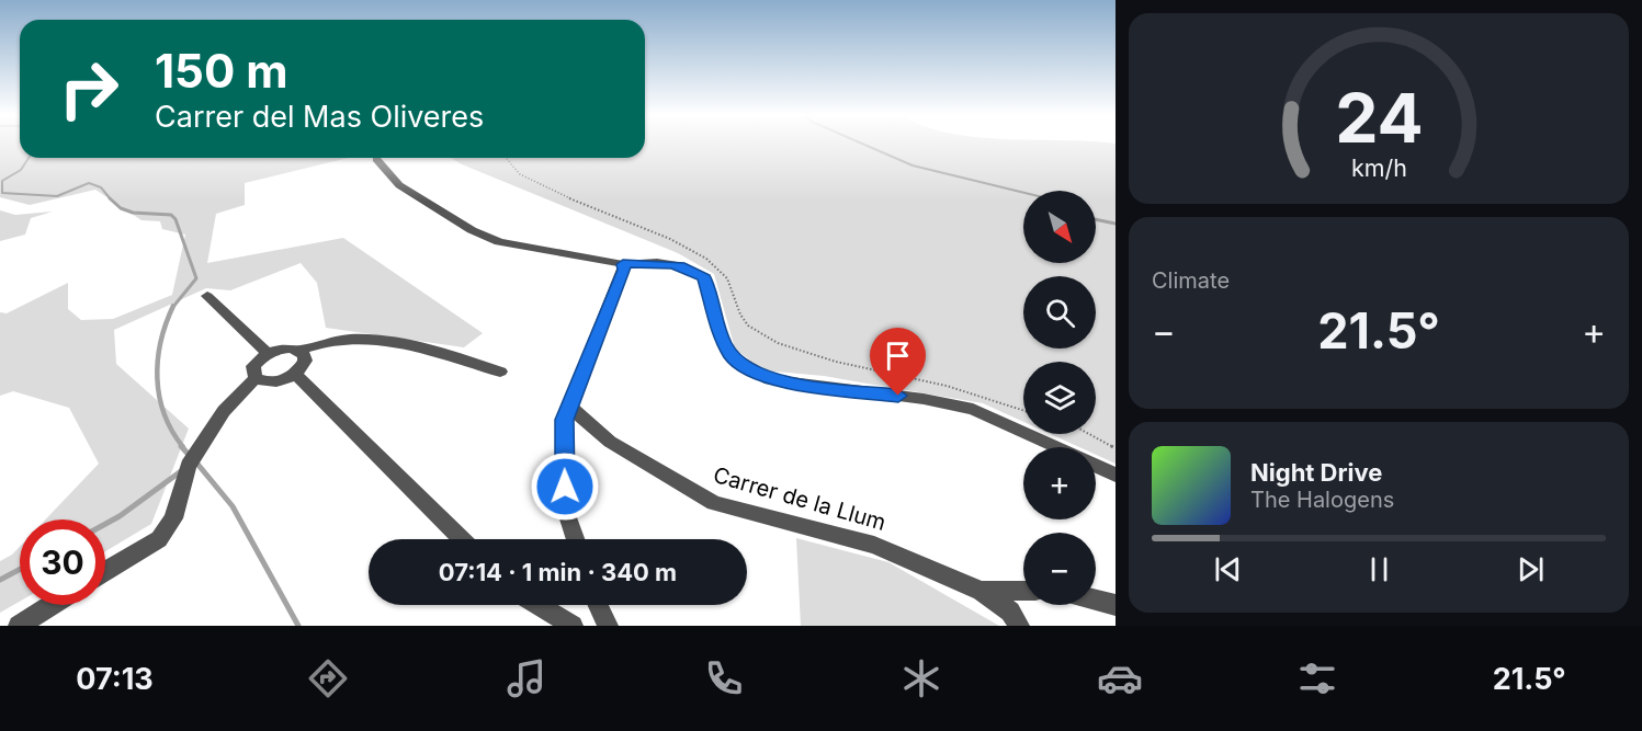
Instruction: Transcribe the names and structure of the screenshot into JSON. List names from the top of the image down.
{
  "streets": {
    "street": ["Carrer de la Llum"]
  },
  "north": "bottom right",
  "page": {
    "turn": ["150 m", "Carrer del Mas Oliveres"],
    "map_buttons": ["+", "−"],
    "tile": "Climate",
    "heat": ["−", "21.5°", "+"],
    "song": ["Night Drive", "The Halogens"],
    "limit": "30",
    "trip": "07:14 · 1 min · 340 m",
    "tabs": ["07:13", "21.5°"],
    "gauge": ["24", "km/h"]
  }
}
